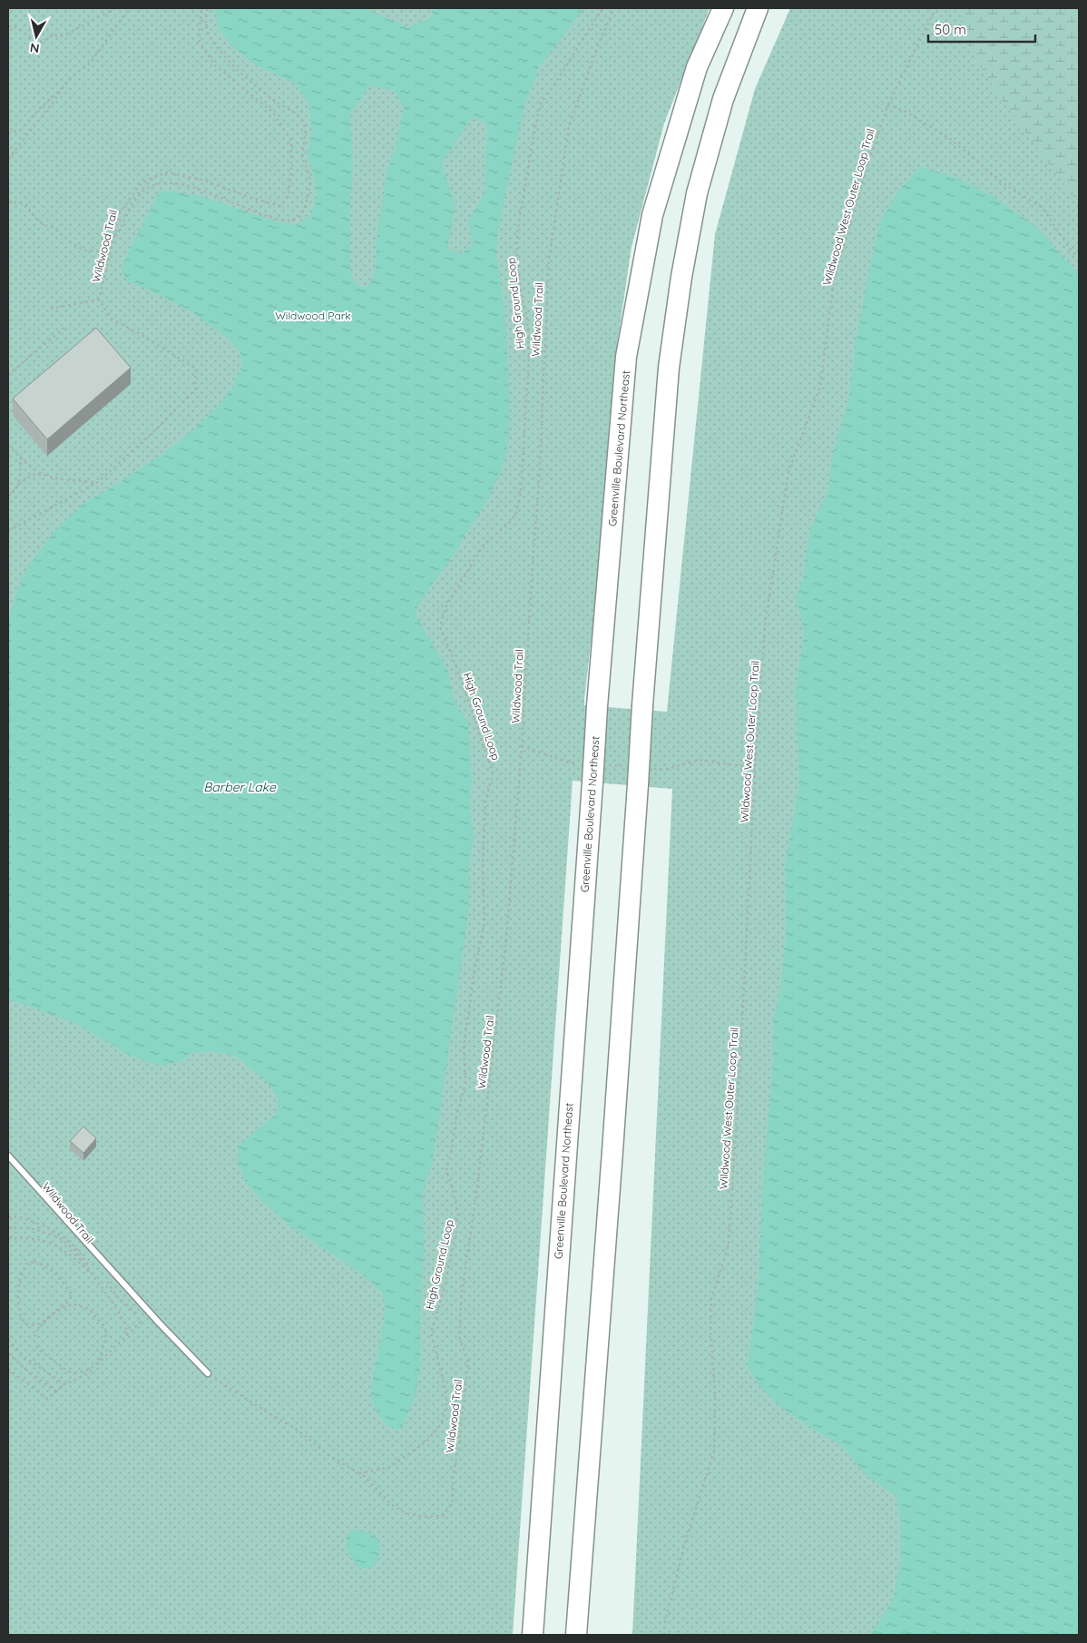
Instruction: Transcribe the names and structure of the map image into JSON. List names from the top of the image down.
{
  "streets": {
    "highway": ["Greenville Boulevard Northeast"],
    "path": ["Wildwood West Outer Loop Trail", "Wildwood Trail", "High Ground Loop"]
  },
  "crossings": [
    ["Wildwood Trail", "High Ground Loop"]
  ],
  "water": ["Barber Lake"],
  "parks": ["Wildwood Park"],
  "scale_bar": "50 m",
  "north": "bottom"
}
